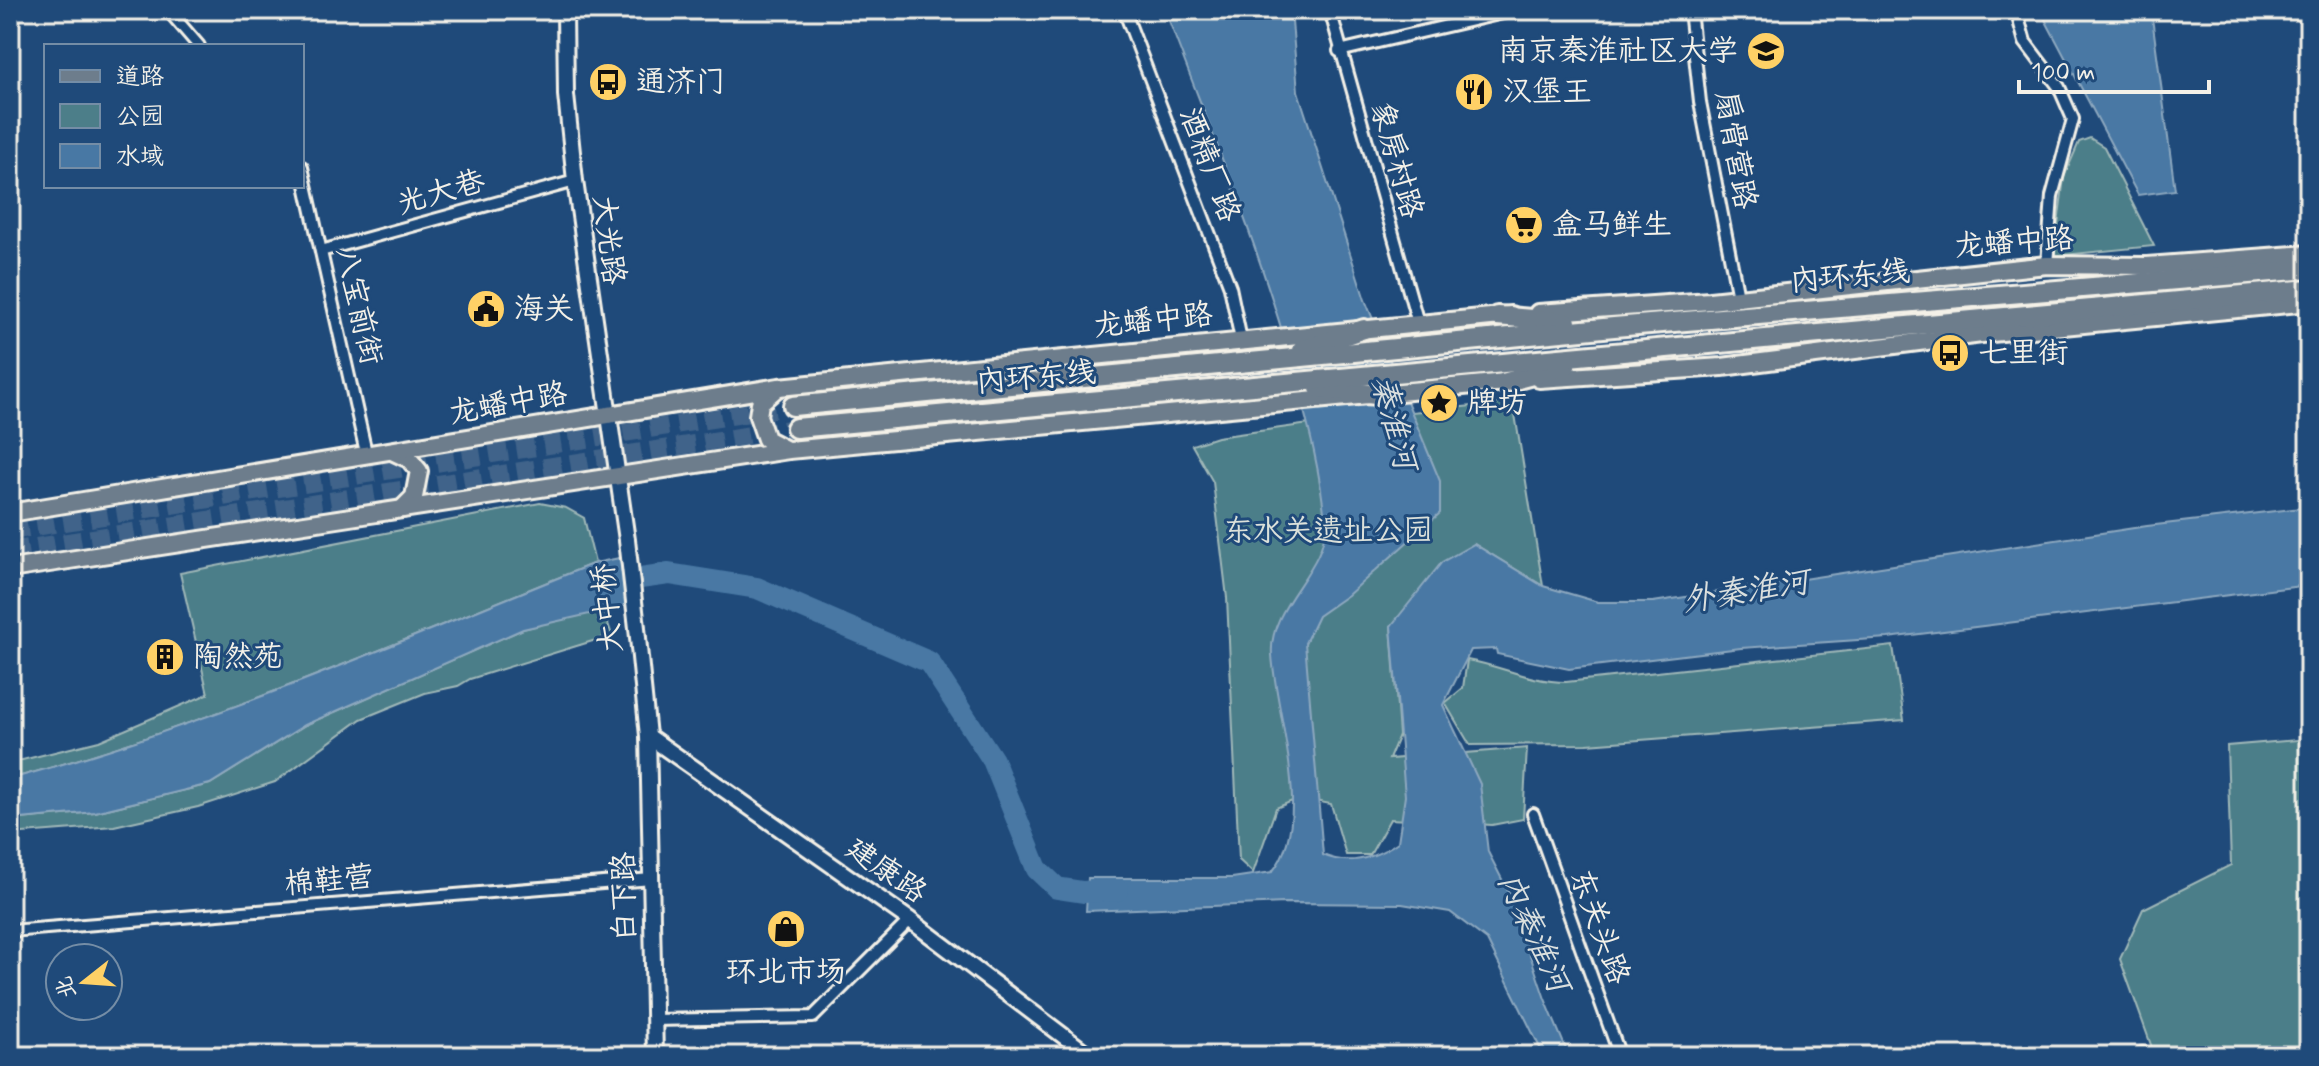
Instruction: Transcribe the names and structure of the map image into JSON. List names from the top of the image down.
{
  "streets": {
    "highway": ["内环东线"],
    "main road": [
      "大光路",
      "龙蟠中路",
      "大中桥",
      "建康路",
      "白下路"
    ],
    "street": [
      "扇骨营路",
      "象房村路",
      "酒精厂路",
      "光大巷",
      "八宝前街",
      "棉鞋营",
      "东关头路"
    ]
  },
  "crossings": [
    ["扇骨营路", "龙蟠中路"],
    ["象房村路", "龙蟠中路"],
    ["酒精厂路", "龙蟠中路"],
    ["光大巷", "大光路"],
    ["光大巷", "八宝前街"],
    ["大光路", "龙蟠中路"],
    ["大光路", "大中桥"],
    ["龙蟠中路", "八宝前街"],
    ["大中桥", "建康路"],
    ["大中桥", "白下路"],
    ["建康路", "白下路"],
    ["棉鞋营", "白下路"]
  ],
  "water": ["秦淮河", "外秦淮河", "内秦淮河"],
  "parks": ["东水关遗址公园"],
  "places": {
    "school or university": ["南京秦淮社区大学"],
    "bus stop": ["通济门", "七里街"],
    "restaurant": ["汉堡王"],
    "supermarket": ["盒马鲜生"],
    "public building": ["海关"],
    "place": ["牌坊"],
    "building": ["陶然苑"],
    "shop": ["环北市场"]
  },
  "legend": ["道路", "公园", "水域"],
  "scale_bar": "100 m",
  "north": "left"
}
